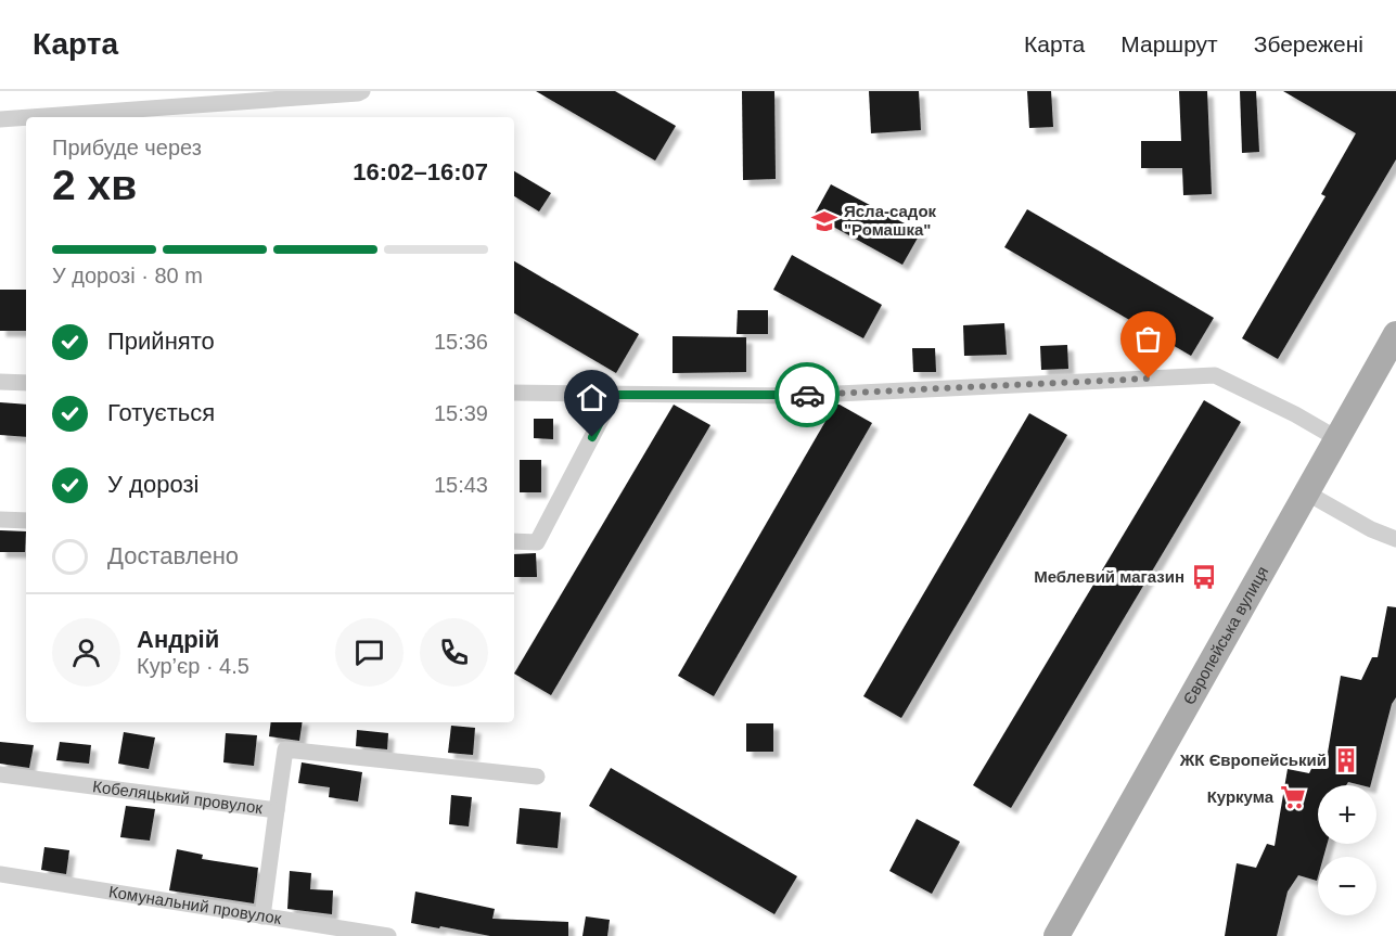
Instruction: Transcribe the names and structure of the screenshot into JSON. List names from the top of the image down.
{
  "streets": {
    "main road": ["Європейська вулиця"],
    "street": ["Кобеляцький провулок", "Комунальний провулок"]
  },
  "places": {
    "school or university": ["Ясла-садок \"Ромашка\""],
    "bus stop": ["Меблевий магазин"],
    "building": ["ЖК Європейський"],
    "supermarket": ["Куркума"]
  },
  "page": {
    "header": "Карта",
    "nav": ["Карта", "Маршрут", "Збережені"],
    "heading": ["2 хв", "Прибуде через", "16:02–16:07"],
    "panel": ["Андрій", "Кур’єр · 4.5"],
    "bar": "У дорозі · 80 m",
    "list": [
      ["Прийнято", "15:36"],
      ["Готується", "15:39"],
      ["У дорозі", "15:43"],
      "Доставлено"
    ],
    "map_buttons": ["+", "−"]
  }
}
